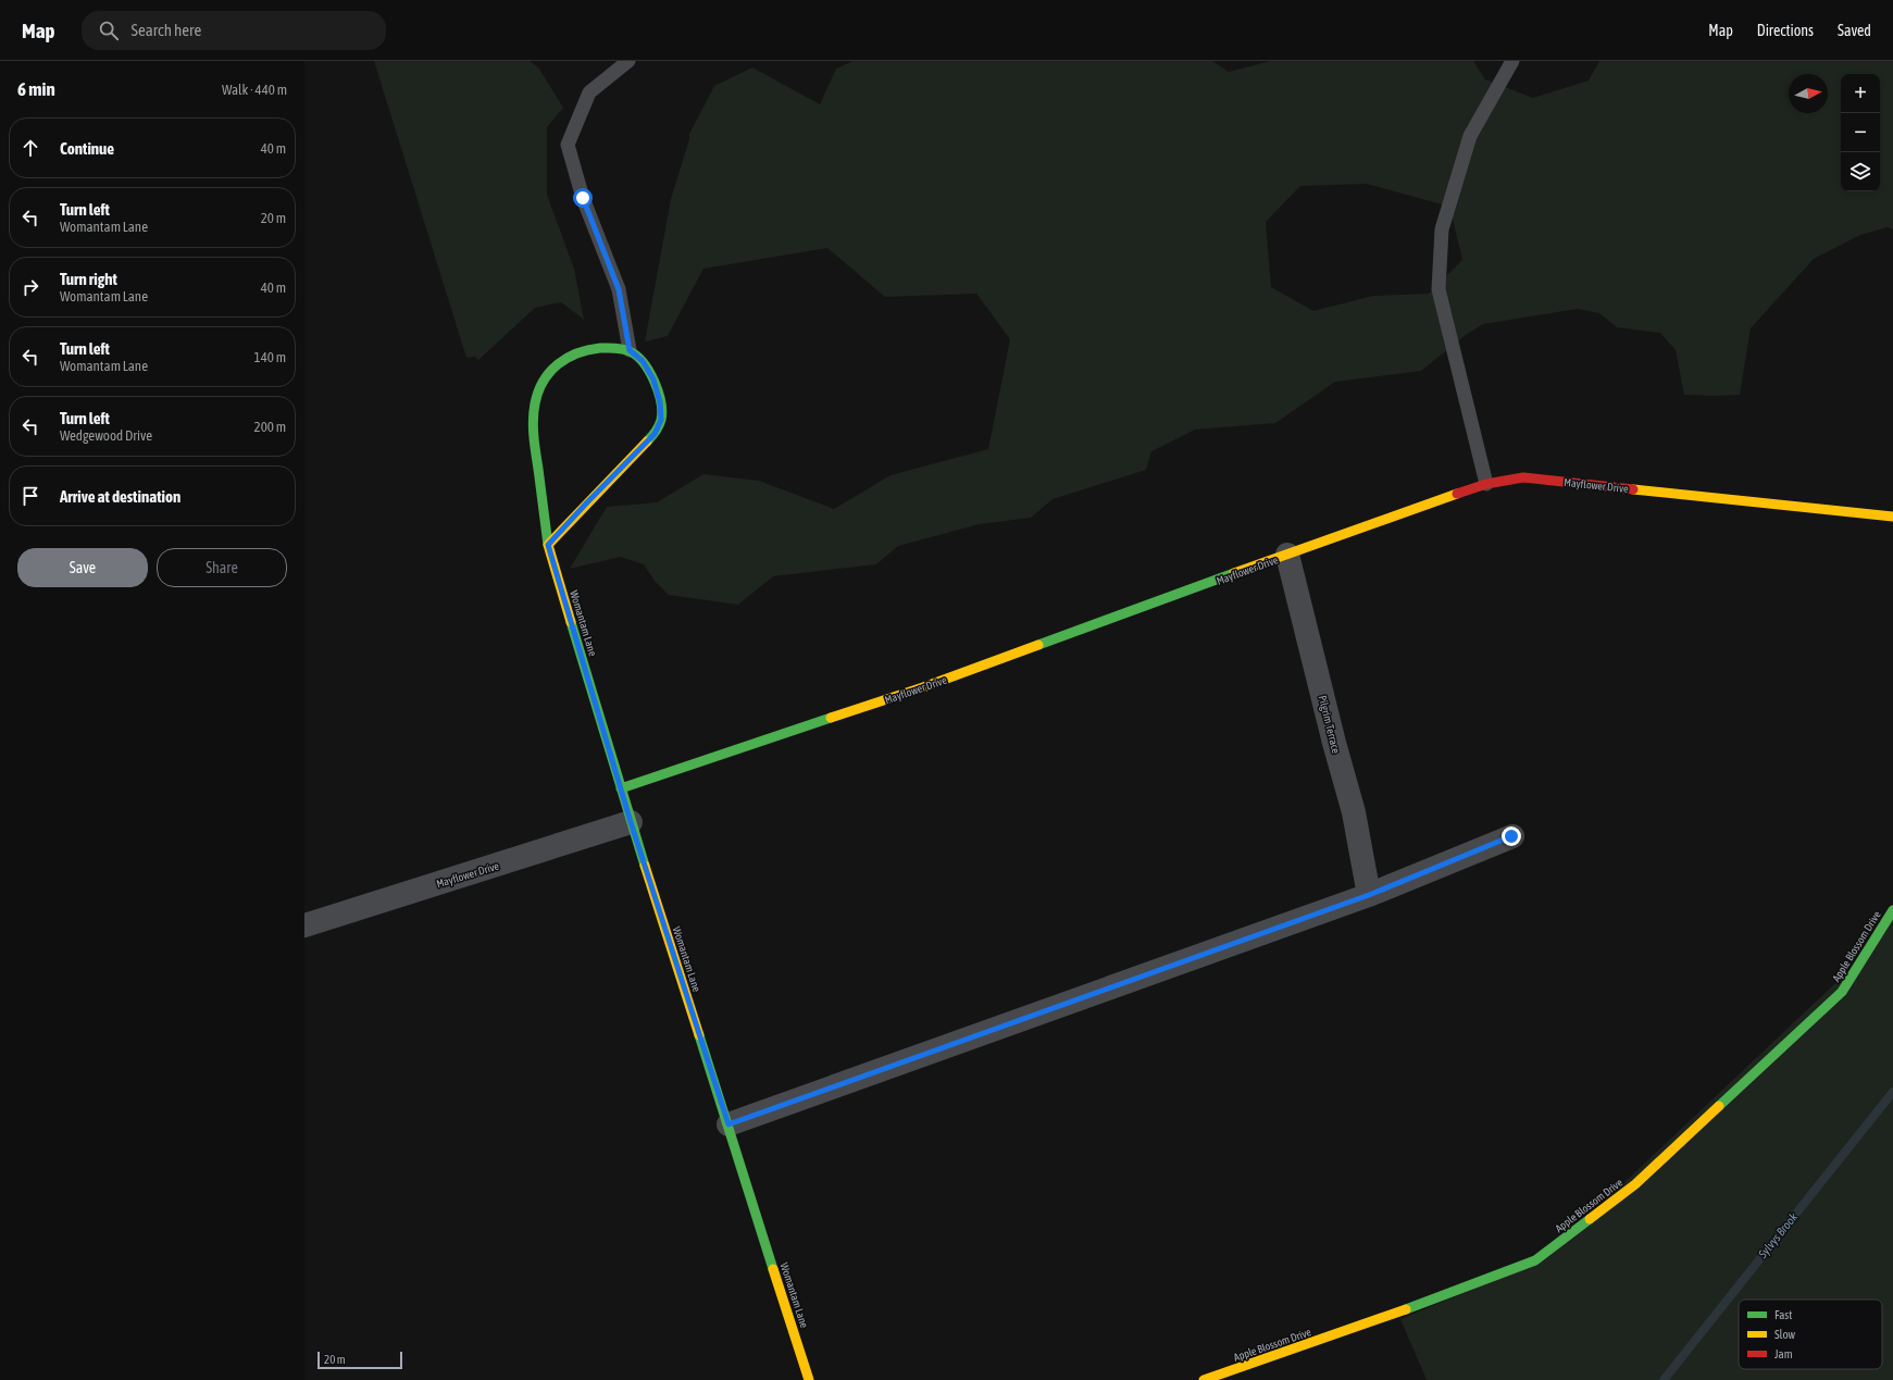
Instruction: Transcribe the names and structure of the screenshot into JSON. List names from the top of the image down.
{
  "streets": {
    "street": [
      "Mayflower Drive",
      "Womantam Lane",
      "Pilgrim Terrace",
      "Apple Blossom Drive"
    ]
  },
  "crossings": [
    ["Mayflower Drive", "Womantam Lane"],
    ["Mayflower Drive", "Pilgrim Terrace"]
  ],
  "water": ["Sylvys Brook"],
  "legend": ["Fast", "Slow", "Jam"],
  "scale_bar": "20 m",
  "north": "right",
  "page": {
    "header": "Map",
    "search": "Search here",
    "nav": ["Map", "Directions", "Saved"],
    "heading": ["6 min", "Walk · 440 m"],
    "map_buttons": ["+", "−"],
    "list": [
      ["Continue", "40 m"],
      ["Turn left", "Womantam Lane", "20 m"],
      ["Turn right", "Womantam Lane", "40 m"],
      ["Turn left", "Womantam Lane", "140 m"],
      ["Turn left", "Wedgewood Drive", "200 m"],
      "Arrive at destination"
    ],
    "buttons": ["Save", "Share"],
    "scale": "20 m"
  }
}
